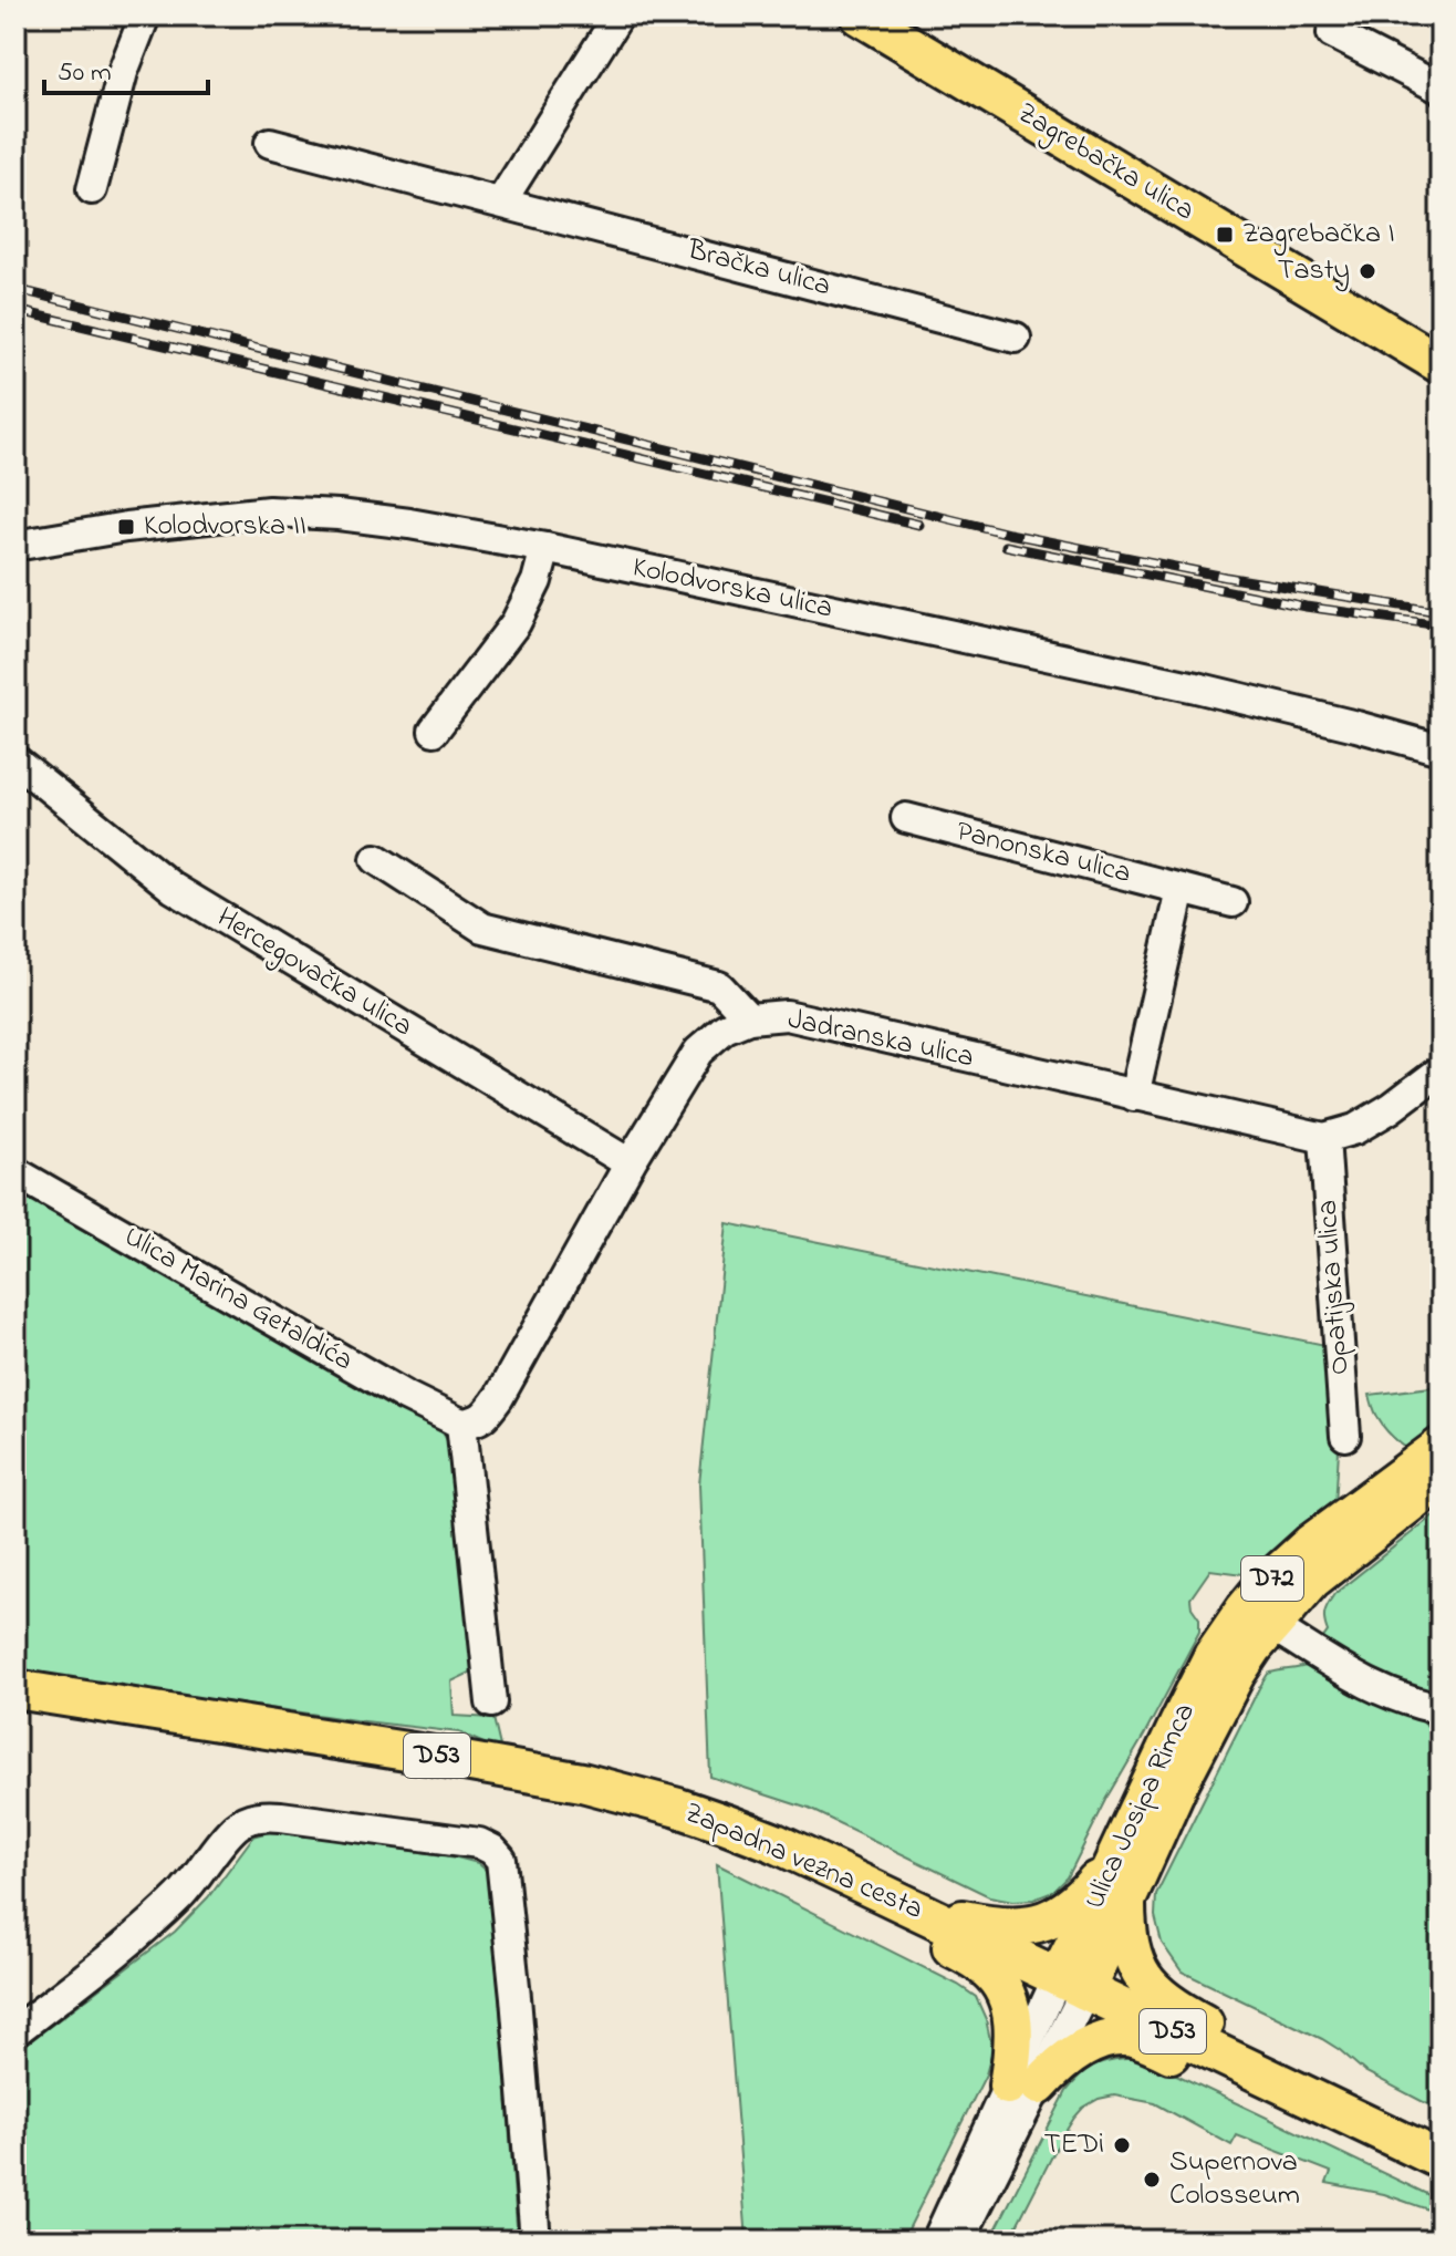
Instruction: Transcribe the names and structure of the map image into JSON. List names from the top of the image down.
{
  "streets": {
    "main road": [
      "Zagrebačka ulica",
      "D72",
      "D53",
      "Ulica Josipa Rimca",
      "Zapadna vezna cesta"
    ],
    "street": [
      "Bračka ulica",
      "Kolodvorska ulica",
      "Panonska ulica",
      "Hercegovačka ulica",
      "Jadranska ulica",
      "Opatijska ulica",
      "Ulica Marina Getaldića"
    ]
  },
  "crossings": [
    ["Hercegovačka ulica", "Jadranska ulica"],
    ["Jadranska ulica", "Opatijska ulica"],
    ["Jadranska ulica", "Ulica Marina Getaldića"],
    ["D53", "Ulica Josipa Rimca"],
    ["D53", "Zapadna vezna cesta"],
    ["Ulica Josipa Rimca", "Zapadna vezna cesta"]
  ],
  "places": {
    "transit": ["Zagrebačka I", "Kolodvorska II"],
    "other": ["Tasty", "TEDi", "Supernova Colosseum"]
  },
  "scale_bar": "50 m"
}
